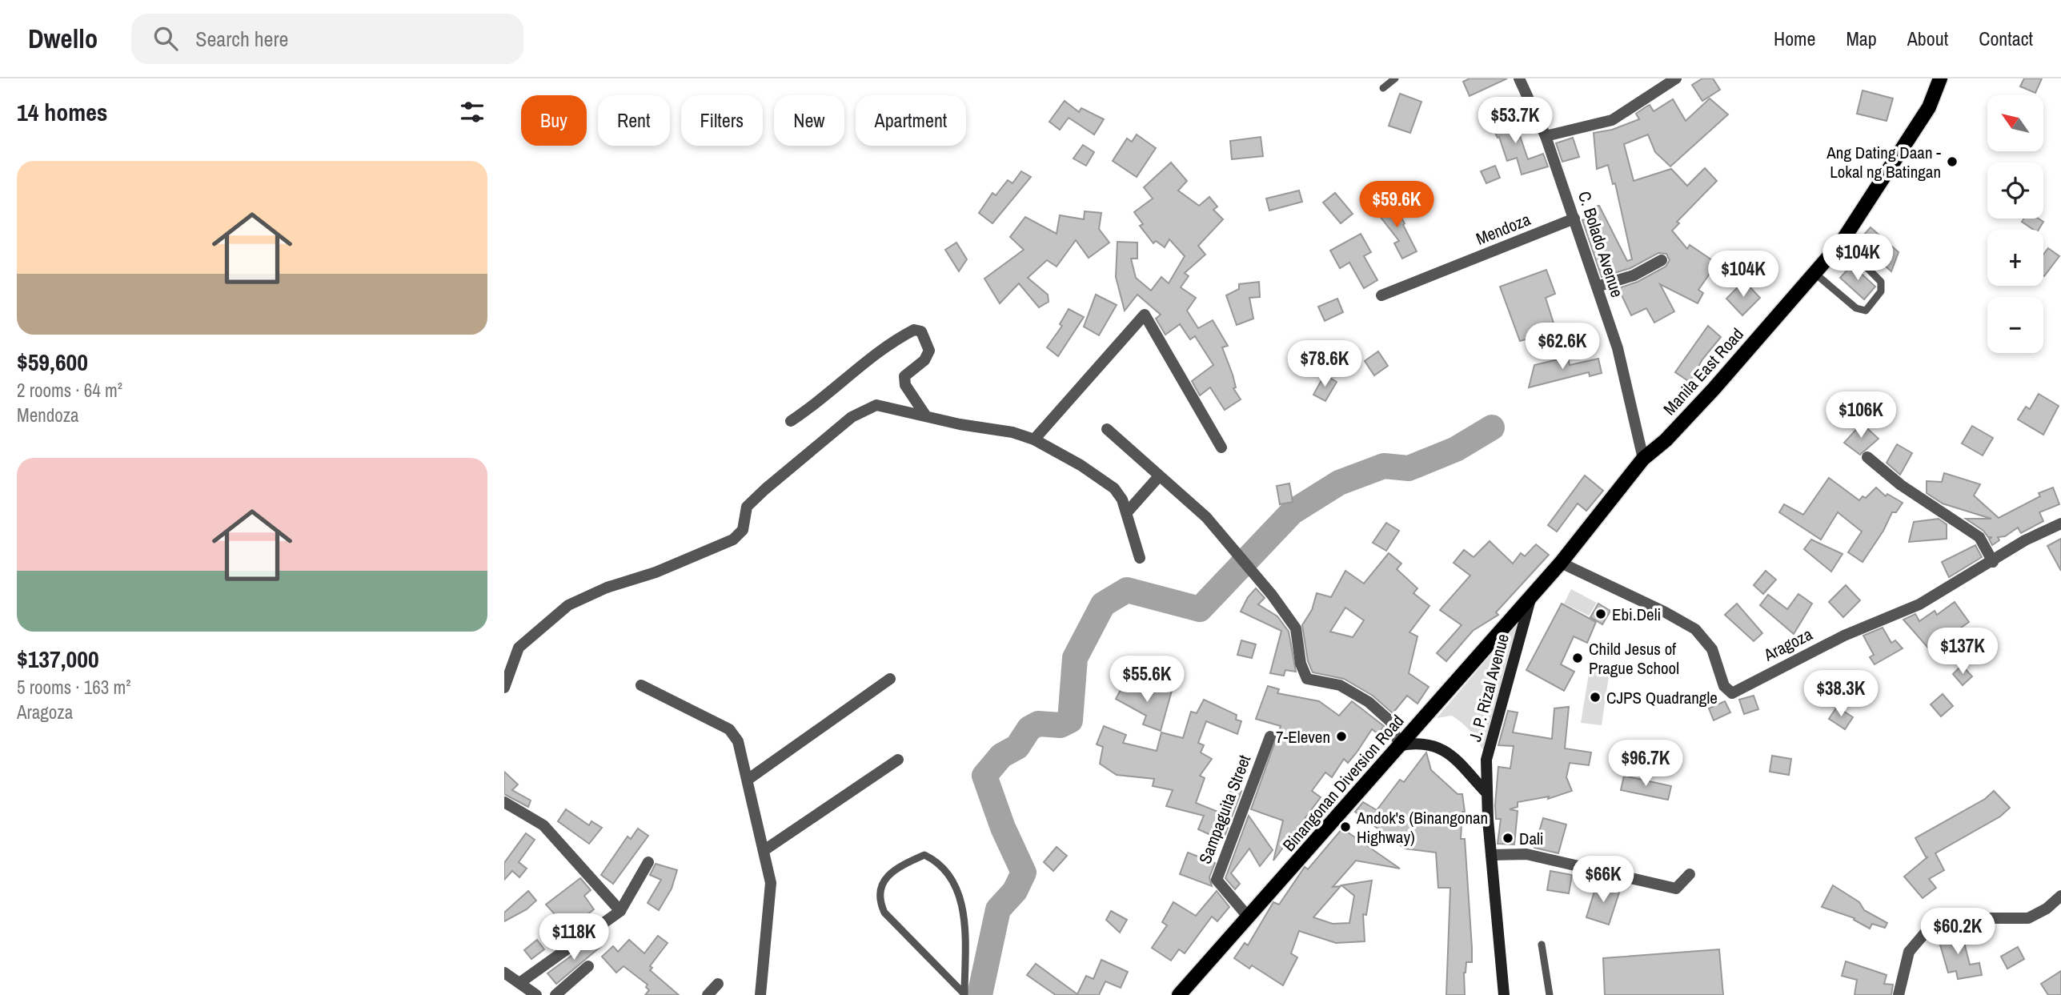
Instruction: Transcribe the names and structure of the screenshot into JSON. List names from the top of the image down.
{
  "streets": {
    "main road": ["Manila East Road", "J. P. Rizal Avenue", "Binangonan Diversion Road"],
    "street": [
      "Mendoza",
      "C. Bolado Avenue",
      "Aragoza",
      "Sampaguita Street"
    ]
  },
  "crossings": [
    ["Mendoza", "C. Bolado Avenue"],
    ["C. Bolado Avenue", "Manila East Road"],
    ["Manila East Road", "Aragoza"],
    ["Manila East Road", "J. P. Rizal Avenue"],
    ["Manila East Road", "Binangonan Diversion Road"],
    ["J. P. Rizal Avenue", "Binangonan Diversion Road"],
    ["Binangonan Diversion Road", "Sampaguita Street"]
  ],
  "places": [
    "Ang Dating Daan - Lokal ng Batingan",
    "Ebi.Deli",
    "Child Jesus of Prague School",
    "CJPS Quadrangle",
    "7-Eleven",
    "Andok's (Binangonan Highway)",
    "Dali"
  ],
  "north": "top left",
  "page": {
    "header": "Dwello",
    "search": "Search here",
    "nav": [
      "Home",
      "Map",
      "About",
      "Contact"
    ],
    "heading": "14 homes",
    "map_buttons": ["+", "−"],
    "chip": [
      "Buy",
      "Rent",
      "Filters",
      "New",
      "Apartment"
    ],
    "price": [
      "$53.7K",
      "$59.6K",
      "$104K",
      "$104K",
      "$62.6K",
      "$78.6K",
      "$106K",
      "$137K",
      "$55.6K",
      "$38.3K",
      "$96.7K",
      "$66K",
      "$60.2K",
      "$118K"
    ],
    "list": [
      {
        "name": "$59,600",
        "note": "2 rooms · 64 m² · Mendoza"
      },
      {
        "name": "$137,000",
        "note": "5 rooms · 163 m² · Aragoza"
      }
    ]
  }
}
